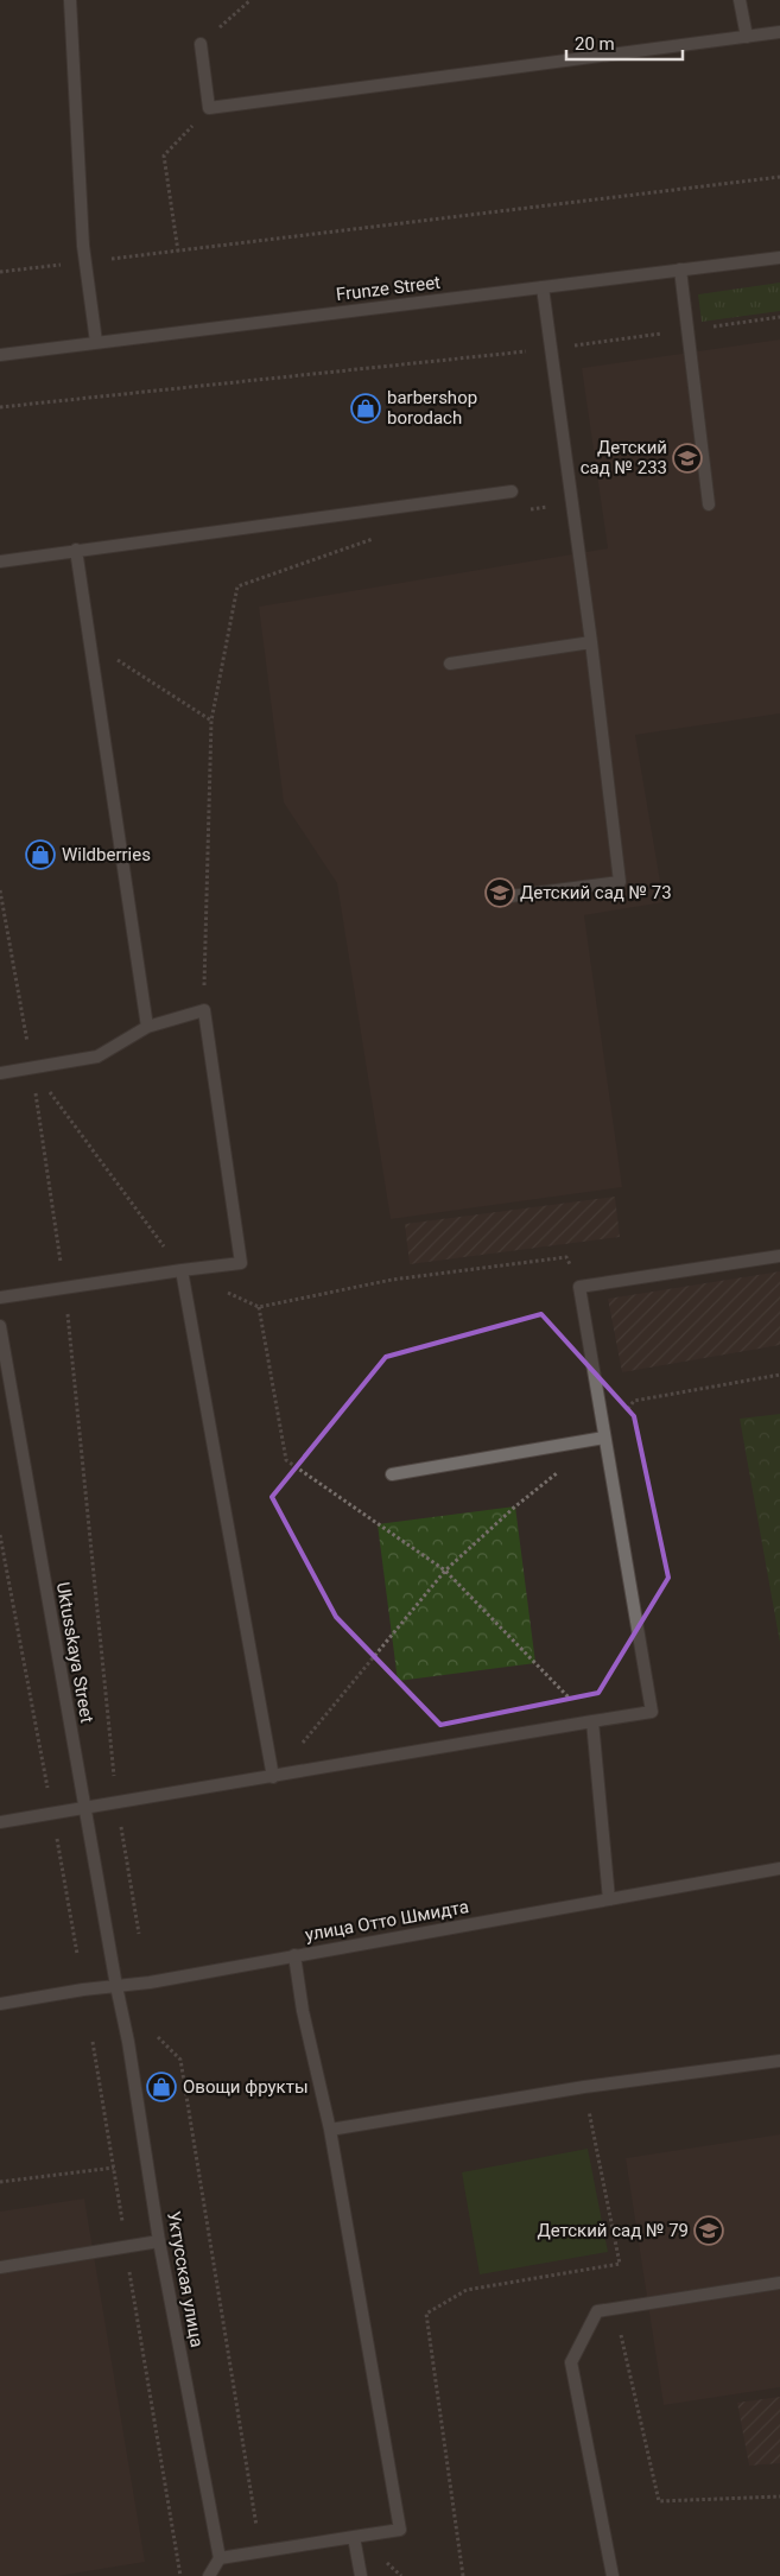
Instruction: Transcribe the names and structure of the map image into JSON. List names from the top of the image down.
{
  "streets": {
    "street": [
      "Frunze Street",
      "Uktusskaya Street",
      "улица Отто Шмидта",
      "Уктусская улица"
    ]
  },
  "crossings": [
    ["Uktusskaya Street", "улица Отто Шмидта"],
    ["Uktusskaya Street", "Уктусская улица"],
    ["улица Отто Шмидта", "Уктусская улица"]
  ],
  "places": {
    "shop": ["barbershop borodach", "Wildberries", "Овощи фрукты"],
    "school or university": ["Детский сад № 233", "Детский сад № 73", "Детский сад № 79"]
  },
  "scale_bar": "20 m"
}
